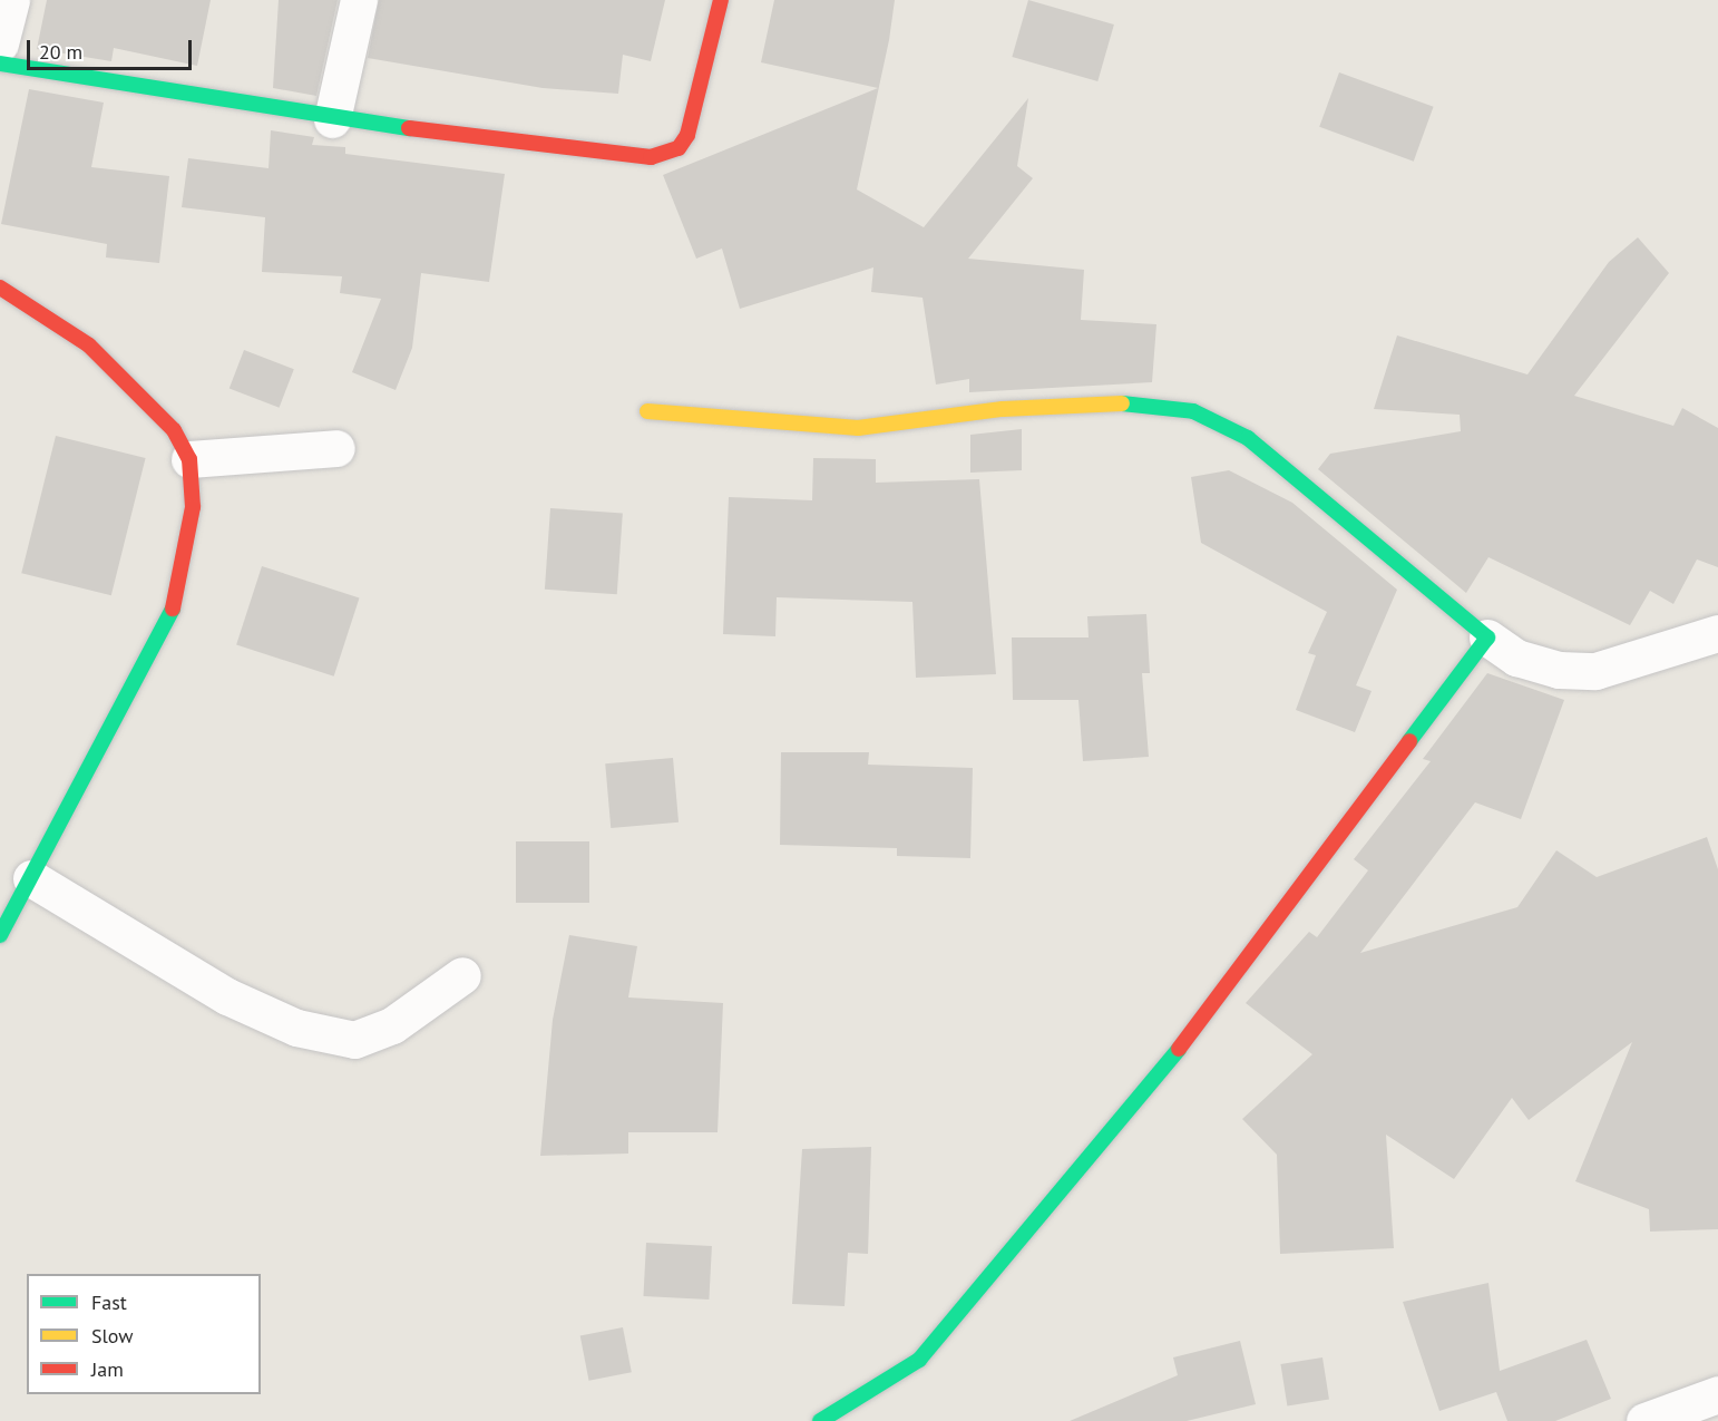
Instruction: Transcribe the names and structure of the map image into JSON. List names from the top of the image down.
{
  "legend": ["Fast", "Slow", "Jam"],
  "scale_bar": "20 m"
}
